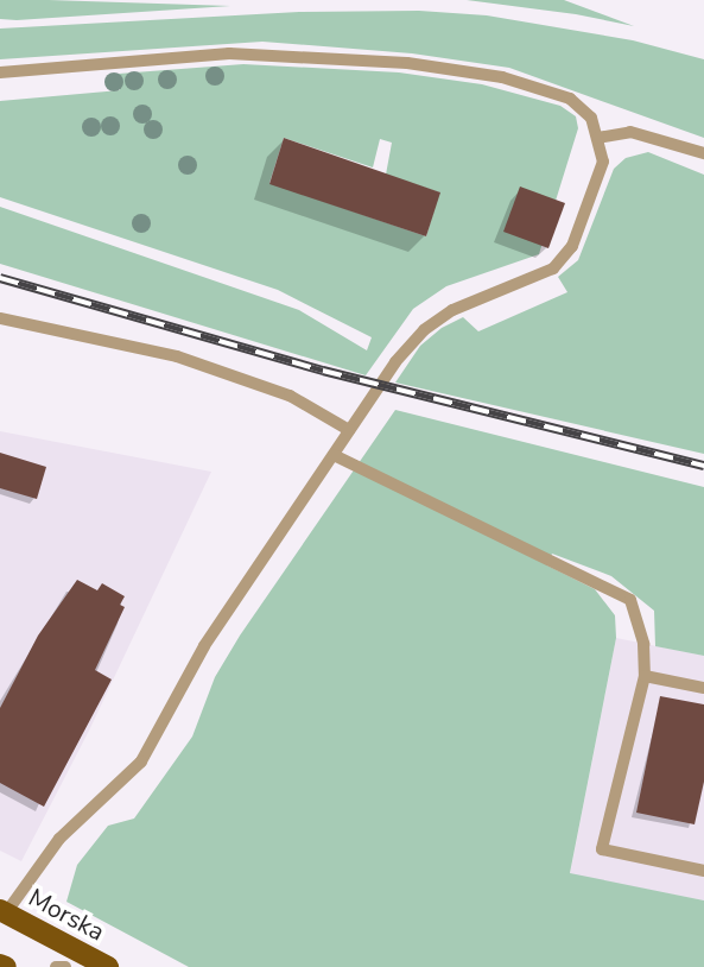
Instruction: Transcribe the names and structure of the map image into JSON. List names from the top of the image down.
{
  "streets": {
    "main road": ["Morska"]
  }
}
